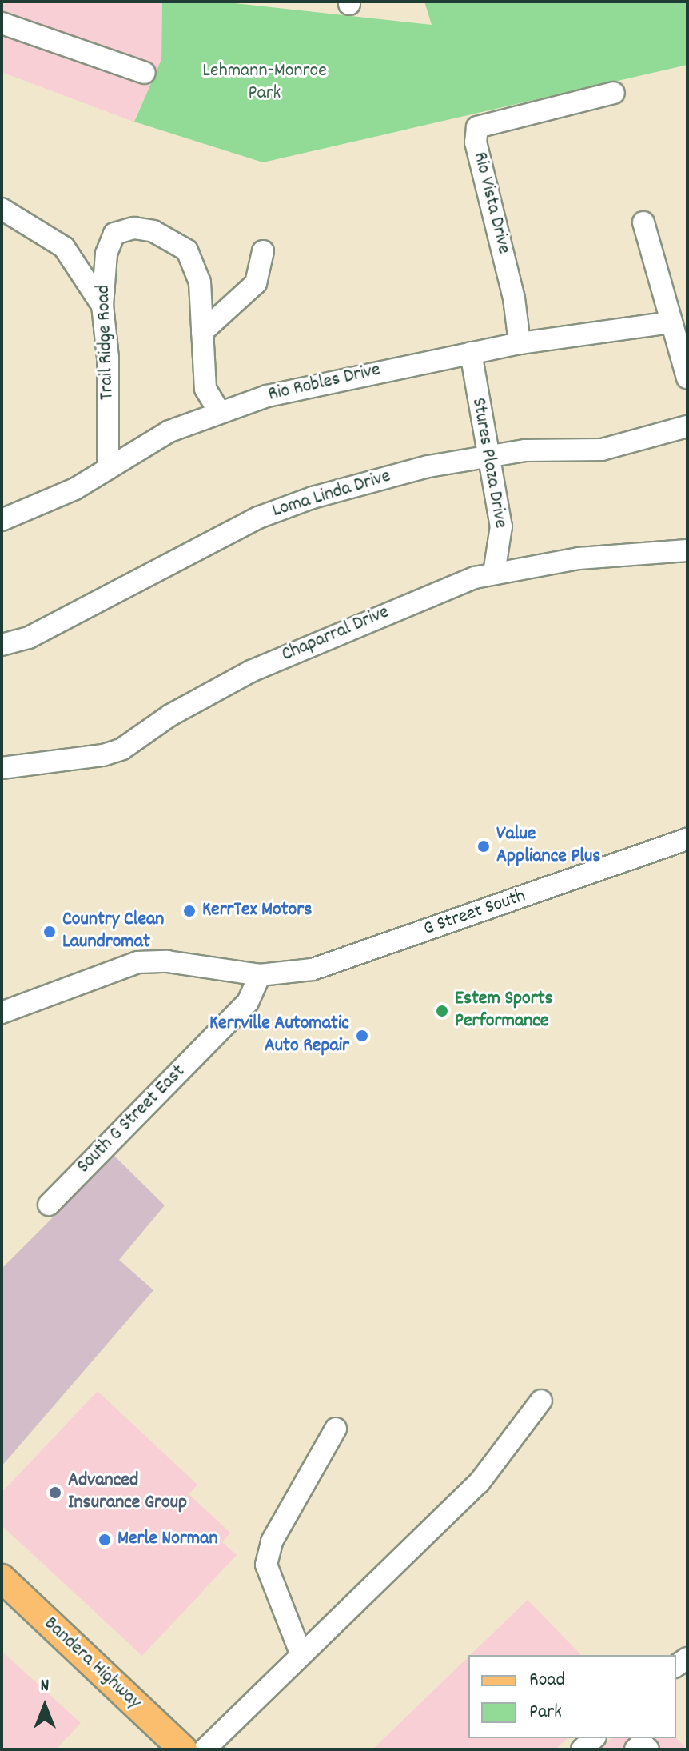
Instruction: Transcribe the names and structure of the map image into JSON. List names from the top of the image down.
{
  "streets": {
    "main road": ["Bandera Highway"],
    "street": [
      "Rio Vista Drive",
      "Trail Ridge Road",
      "Rio Robles Drive",
      "Stures Plaza Drive",
      "Loma Linda Drive",
      "Chaparral Drive",
      "G Street South",
      "South G Street East"
    ]
  },
  "crossings": [
    ["Rio Vista Drive", "Rio Robles Drive"],
    ["Trail Ridge Road", "Rio Robles Drive"],
    ["Rio Robles Drive", "Stures Plaza Drive"],
    ["Stures Plaza Drive", "Loma Linda Drive"],
    ["Stures Plaza Drive", "Chaparral Drive"],
    ["G Street South", "South G Street East"]
  ],
  "parks": ["Lehmann-Monroe Park"],
  "places": [
    "Value Appliance Plus",
    "KerrTex Motors",
    "Country Clean Laundromat",
    "Estem Sports Performance",
    "Kerrville Automatic Auto Repair",
    "Advanced Insurance Group",
    "Merle Norman"
  ],
  "legend": ["Road", "Park"],
  "north": "top"
}
